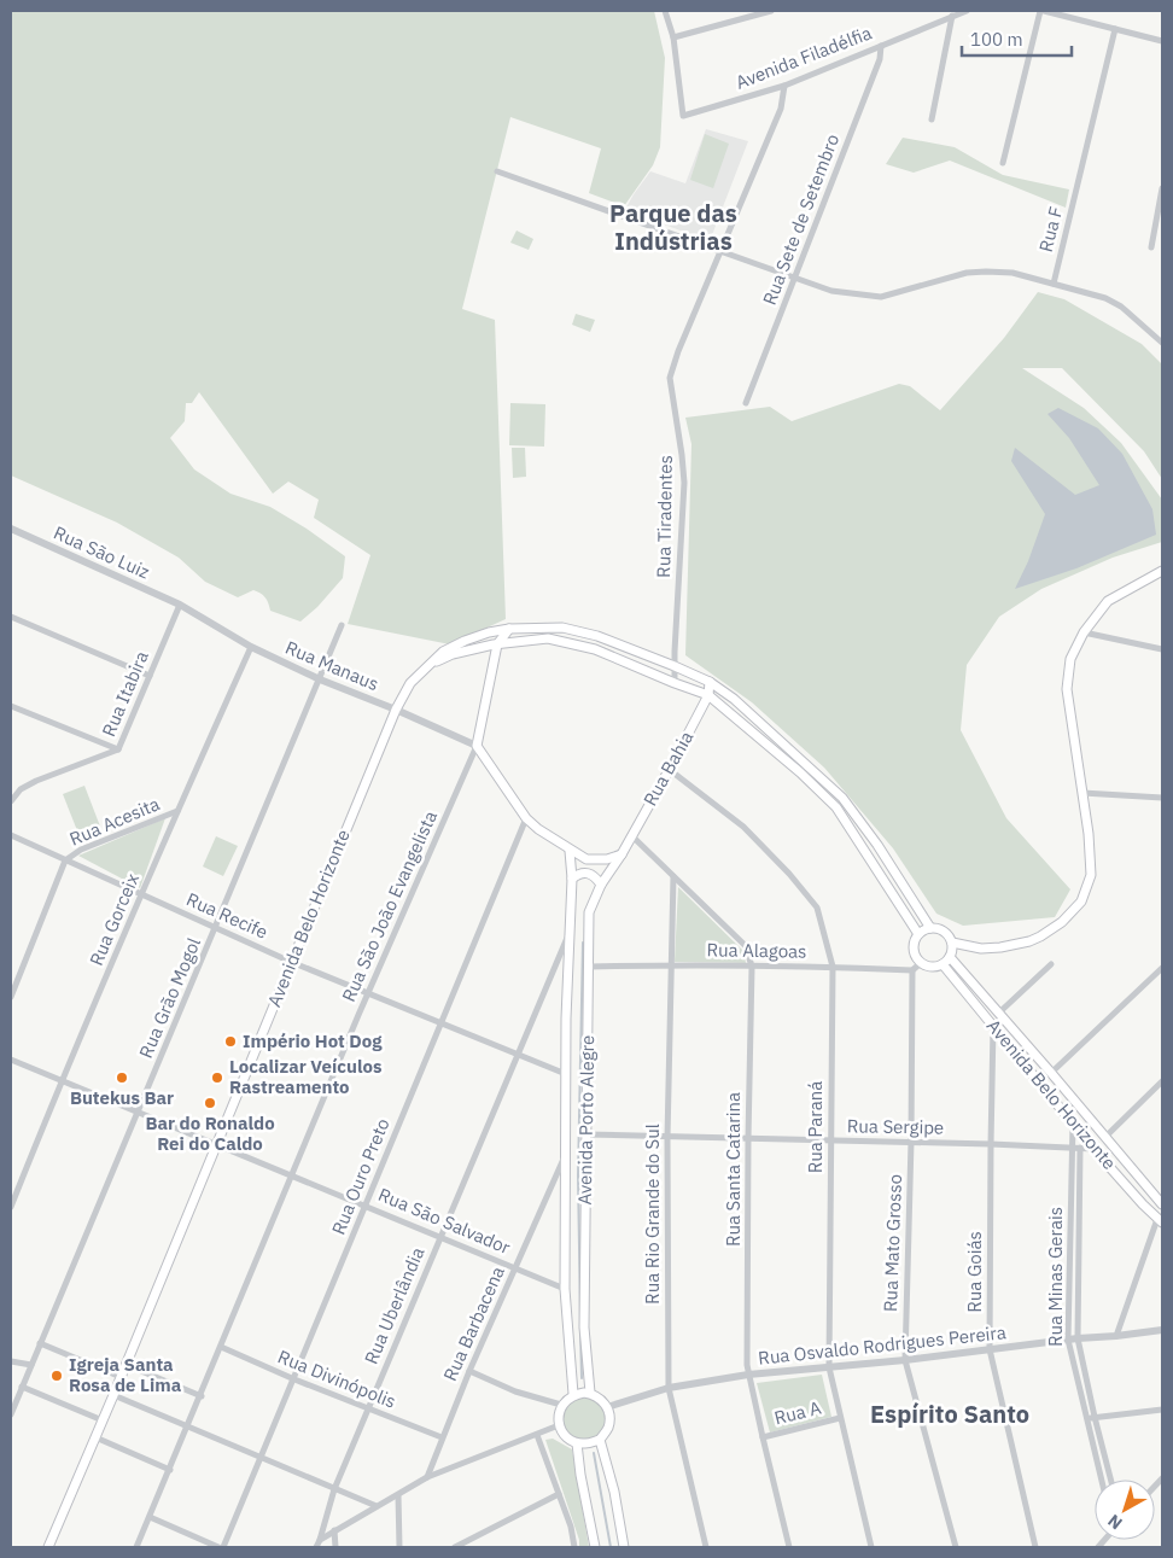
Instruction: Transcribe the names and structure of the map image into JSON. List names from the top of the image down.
{
  "streets": {
    "main road": ["Rua Bahia", "Avenida Belo Horizonte", "Avenida Porto Alegre"],
    "street": [
      "Avenida Filadélfia",
      "Rua Sete de Setembro",
      "Rua F",
      "Rua Tiradentes",
      "Rua São Luiz",
      "Rua Manaus",
      "Rua Itabira",
      "Rua Acesita",
      "Rua São João Evangelista",
      "Rua Recife",
      "Rua Gorceix",
      "Rua Alagoas",
      "Rua Grão Mogol",
      "Rua Paraná",
      "Rua Sergipe",
      "Rua Santa Catarina",
      "Rua Ouro Preto",
      "Rua Rio Grande do Sul",
      "Rua São Salvador",
      "Rua Mato Grosso",
      "Rua Goiás",
      "Rua Minas Gerais",
      "Rua Uberlândia",
      "Rua Barbacena",
      "Rua Osvaldo Rodrigues Pereira",
      "Rua Divinópolis",
      "Rua A"
    ]
  },
  "crossings": [
    ["Avenida Filadélfia", "Rua Sete de Setembro"],
    ["Avenida Filadélfia", "Rua Tiradentes"],
    ["Rua Tiradentes", "Avenida Belo Horizonte"],
    ["Rua São Luiz", "Rua Manaus"],
    ["Rua São Luiz", "Rua Itabira"],
    ["Rua Manaus", "Rua Itabira"],
    ["Rua Manaus", "Rua São João Evangelista"],
    ["Rua Manaus", "Avenida Belo Horizonte"],
    ["Rua Manaus", "Rua Gorceix"],
    ["Rua Manaus", "Rua Grão Mogol"],
    ["Rua Bahia", "Avenida Belo Horizonte"],
    ["Rua Bahia", "Avenida Porto Alegre"],
    ["Rua Bahia", "Rua Paraná"],
    ["Rua Bahia", "Rua Santa Catarina"],
    ["Rua Acesita", "Rua Recife"],
    ["Rua Acesita", "Rua Gorceix"],
    ["Rua São João Evangelista", "Rua Recife"],
    ["Rua São João Evangelista", "Rua São Salvador"],
    ["Rua São João Evangelista", "Rua Divinópolis"],
    ["Rua Recife", "Avenida Belo Horizonte"],
    ["Rua Recife", "Rua Gorceix"],
    ["Rua Recife", "Rua Grão Mogol"],
    ["Rua Recife", "Avenida Porto Alegre"],
    ["Rua Recife", "Rua Ouro Preto"],
    ["Rua Recife", "Rua Uberlândia"],
    ["Avenida Belo Horizonte", "Rua Sergipe"],
    ["Avenida Belo Horizonte", "Rua São Salvador"],
    ["Avenida Belo Horizonte", "Rua Goiás"],
    ["Avenida Belo Horizonte", "Rua Minas Gerais"],
    ["Rua Gorceix", "Rua São Salvador"],
    ["Rua Alagoas", "Avenida Porto Alegre"],
    ["Rua Alagoas", "Rua Paraná"],
    ["Rua Alagoas", "Rua Santa Catarina"],
    ["Rua Alagoas", "Rua Rio Grande do Sul"],
    ["Rua Alagoas", "Rua Mato Grosso"],
    ["Rua Grão Mogol", "Rua São Salvador"],
    ["Avenida Porto Alegre", "Rua Sergipe"],
    ["Avenida Porto Alegre", "Rua São Salvador"],
    ["Avenida Porto Alegre", "Rua Uberlândia"],
    ["Avenida Porto Alegre", "Rua Barbacena"],
    ["Avenida Porto Alegre", "Rua Osvaldo Rodrigues Pereira"],
    ["Rua Paraná", "Rua Sergipe"],
    ["Rua Paraná", "Rua Osvaldo Rodrigues Pereira"],
    ["Rua Paraná", "Rua A"],
    ["Rua Sergipe", "Rua Santa Catarina"],
    ["Rua Sergipe", "Rua Rio Grande do Sul"],
    ["Rua Sergipe", "Rua Mato Grosso"],
    ["Rua Sergipe", "Rua Goiás"],
    ["Rua Sergipe", "Rua Minas Gerais"],
    ["Rua Santa Catarina", "Rua Rio Grande do Sul"],
    ["Rua Santa Catarina", "Rua Osvaldo Rodrigues Pereira"],
    ["Rua Santa Catarina", "Rua A"],
    ["Rua Ouro Preto", "Rua São Salvador"],
    ["Rua Ouro Preto", "Rua Divinópolis"],
    ["Rua Rio Grande do Sul", "Rua Osvaldo Rodrigues Pereira"],
    ["Rua São Salvador", "Rua Uberlândia"],
    ["Rua São Salvador", "Rua Barbacena"],
    ["Rua Mato Grosso", "Rua Osvaldo Rodrigues Pereira"],
    ["Rua Goiás", "Rua Osvaldo Rodrigues Pereira"],
    ["Rua Minas Gerais", "Rua Osvaldo Rodrigues Pereira"],
    ["Rua Uberlândia", "Rua Divinópolis"],
    ["Rua Barbacena", "Rua Divinópolis"]
  ],
  "districts": ["Parque das Indústrias", "Espírito Santo"],
  "places": [
    "Império Hot Dog",
    "Butekus Bar",
    "Localizar Veículos Rastreamento",
    "Bar do Ronaldo Rei do Caldo",
    "Igreja Santa Rosa de Lima"
  ],
  "scale_bar": "100 m",
  "north": "bottom left"
}
